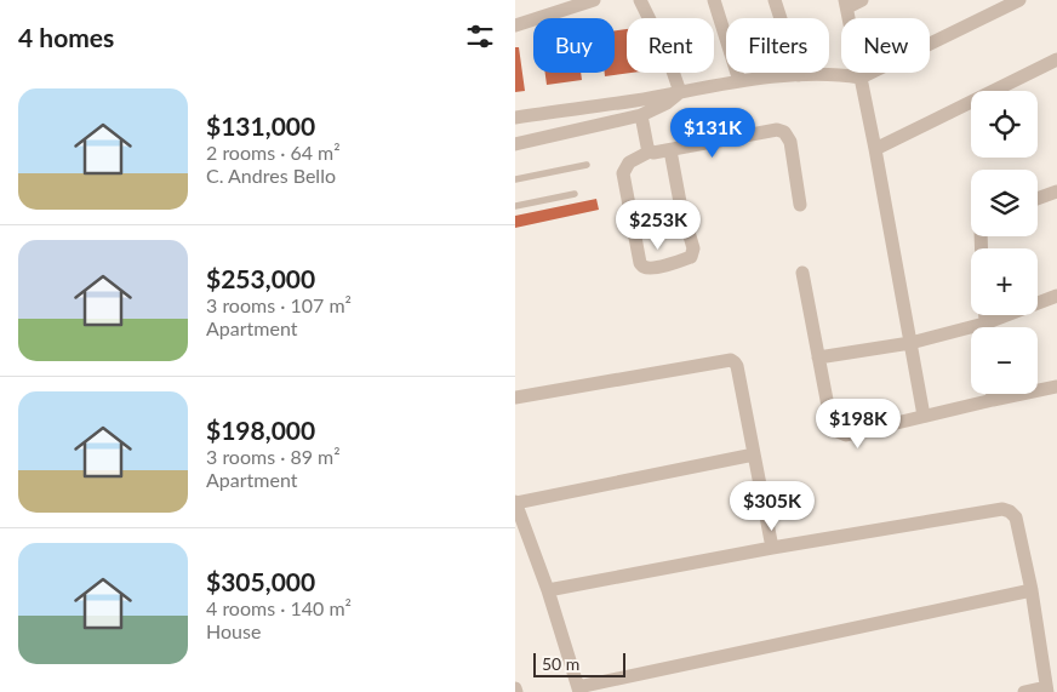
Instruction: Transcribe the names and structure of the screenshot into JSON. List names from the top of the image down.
{
  "scale_bar": "50 m",
  "page": {
    "heading": "4 homes",
    "chip": [
      "Buy",
      "Rent",
      "Filters",
      "New"
    ],
    "list": [
      {
        "name": "$131,000",
        "note": "2 rooms · 64 m² · C. Andres Bello"
      },
      {
        "name": "$253,000",
        "note": "3 rooms · 107 m² · Apartment"
      },
      {
        "name": "$198,000",
        "note": "3 rooms · 89 m² · Apartment"
      },
      {
        "name": "$305,000",
        "note": "4 rooms · 140 m² · House"
      }
    ],
    "map_buttons": ["+", "−"],
    "price": [
      "$131K",
      "$253K",
      "$198K",
      "$305K"
    ],
    "scale": "50 m"
  }
}
